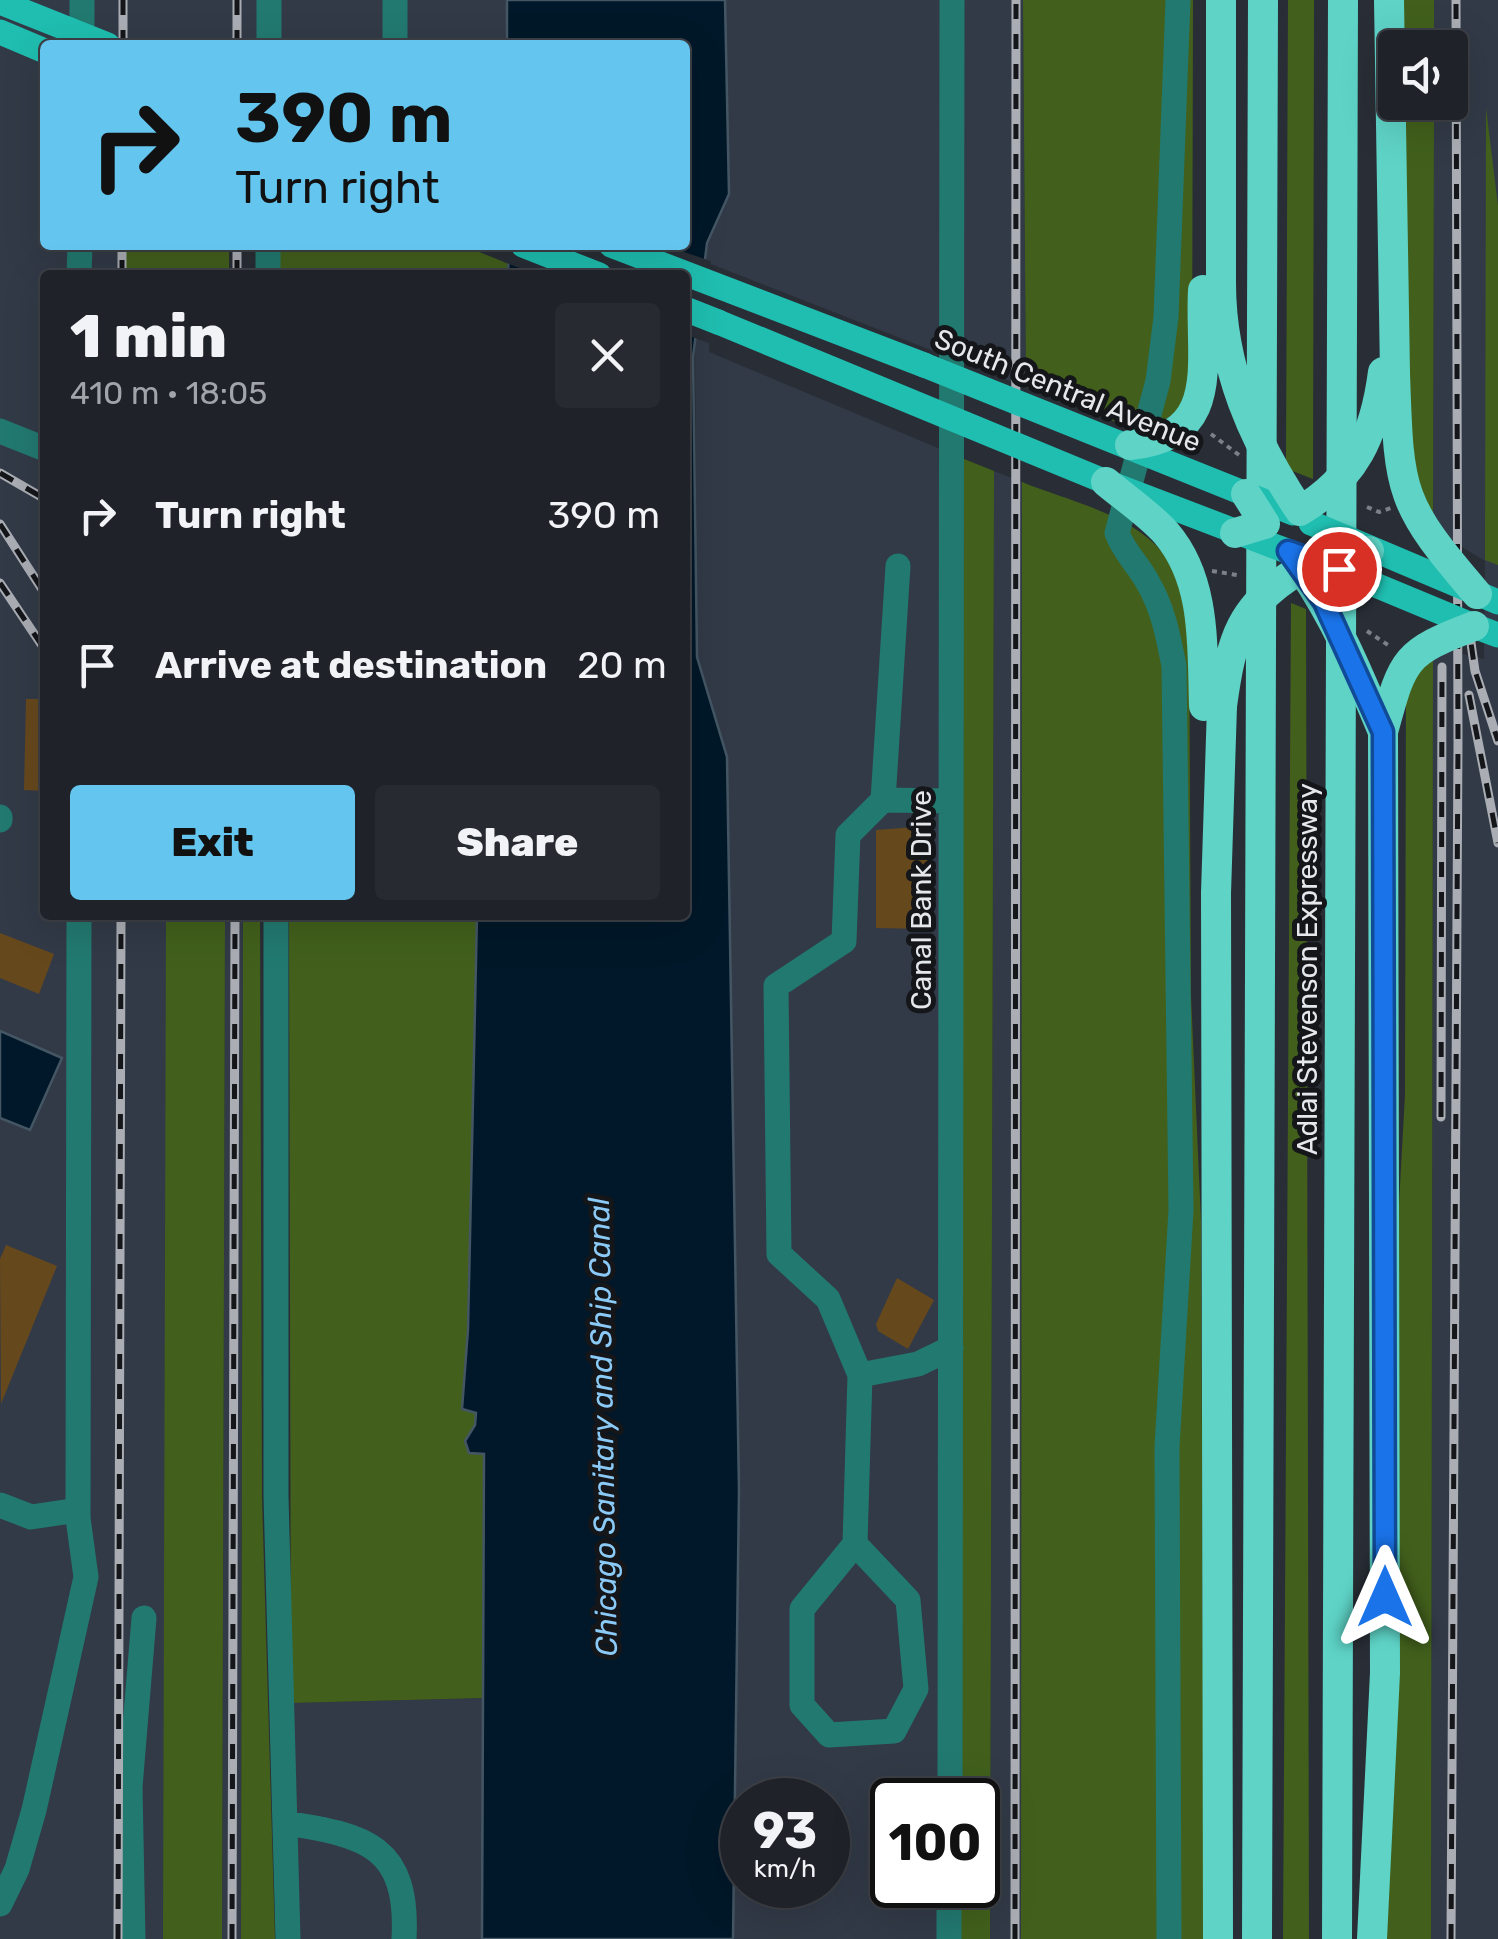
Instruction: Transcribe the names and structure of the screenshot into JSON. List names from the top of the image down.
{
  "streets": {
    "highway": ["Adlai Stevenson Expressway"],
    "main road": ["South Central Avenue"],
    "lane": ["Canal Bank Drive"]
  },
  "water": ["Chicago Sanitary and Ship Canal"],
  "page": {
    "turn": ["390 m", "Turn right"],
    "heading": ["1 min", "410 m · 18:05"],
    "list": [
      {
        "name": "Turn right",
        "value": "390 m"
      },
      {
        "name": "Arrive at destination",
        "value": "20 m"
      }
    ],
    "buttons": ["Exit", "Share"],
    "speed": "93 km/h",
    "limit": "100"
  }
}
